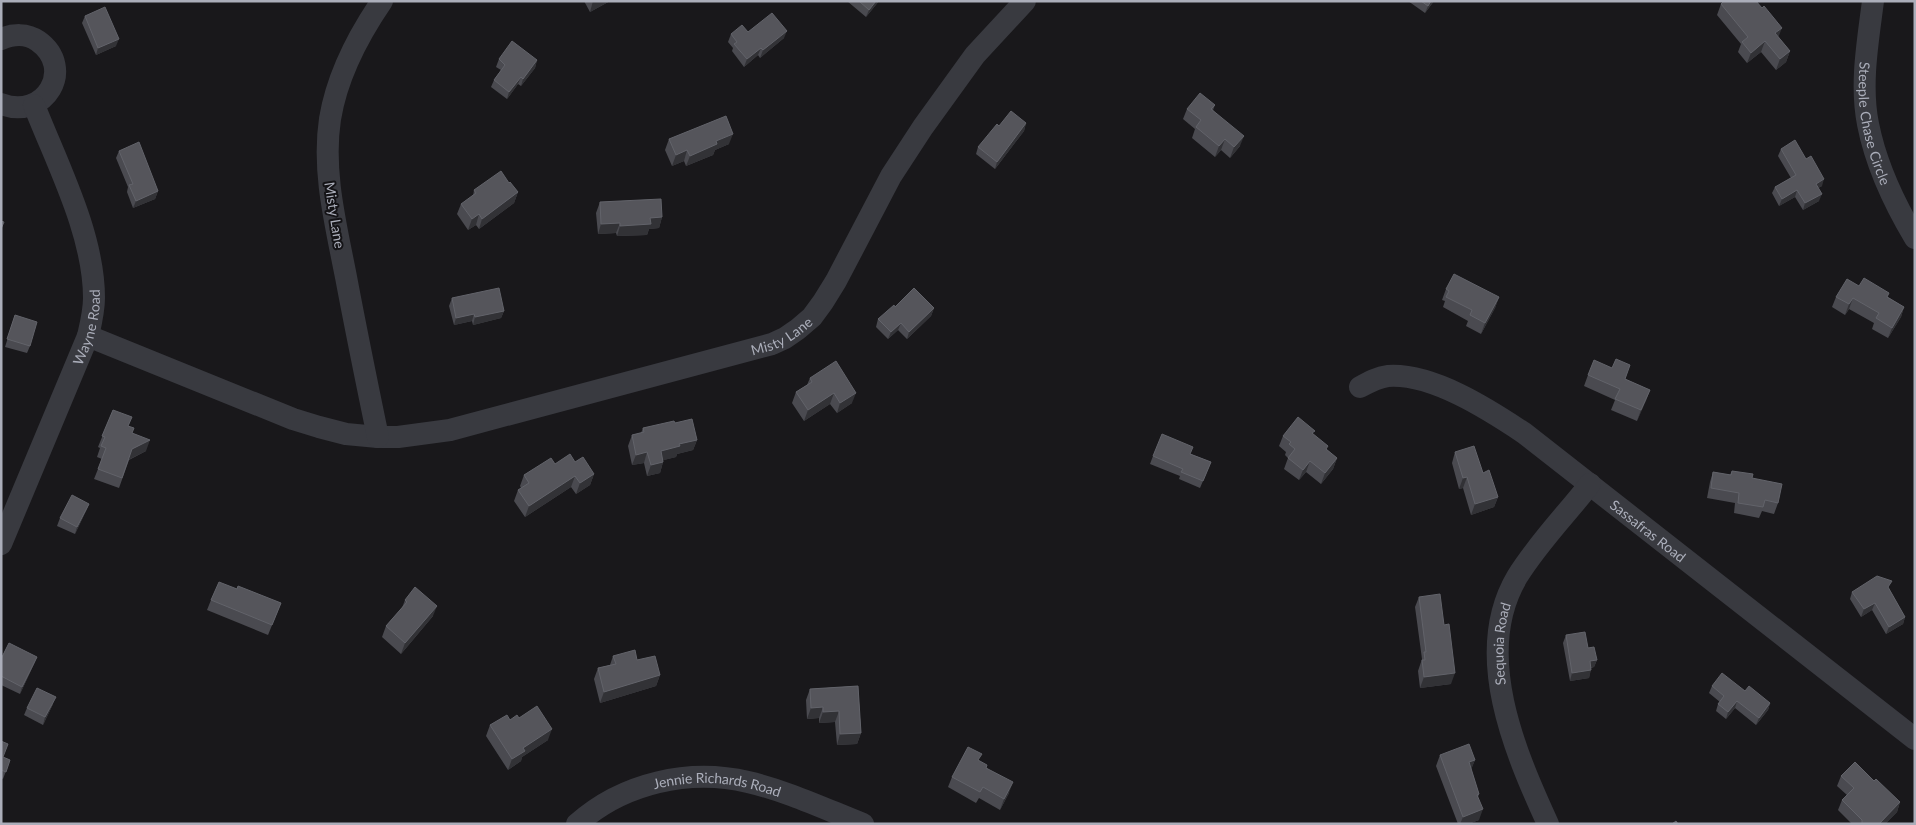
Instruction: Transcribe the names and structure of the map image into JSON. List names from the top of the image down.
{
  "streets": {
    "street": [
      "Steeple Chase Circle",
      "Misty Lane",
      "Wayne Road",
      "Sassafras Road",
      "Sequoia Road",
      "Jennie Richards Road"
    ]
  },
  "crossings": [
    ["Misty Lane", "Wayne Road"],
    ["Sassafras Road", "Sequoia Road"]
  ]
}
